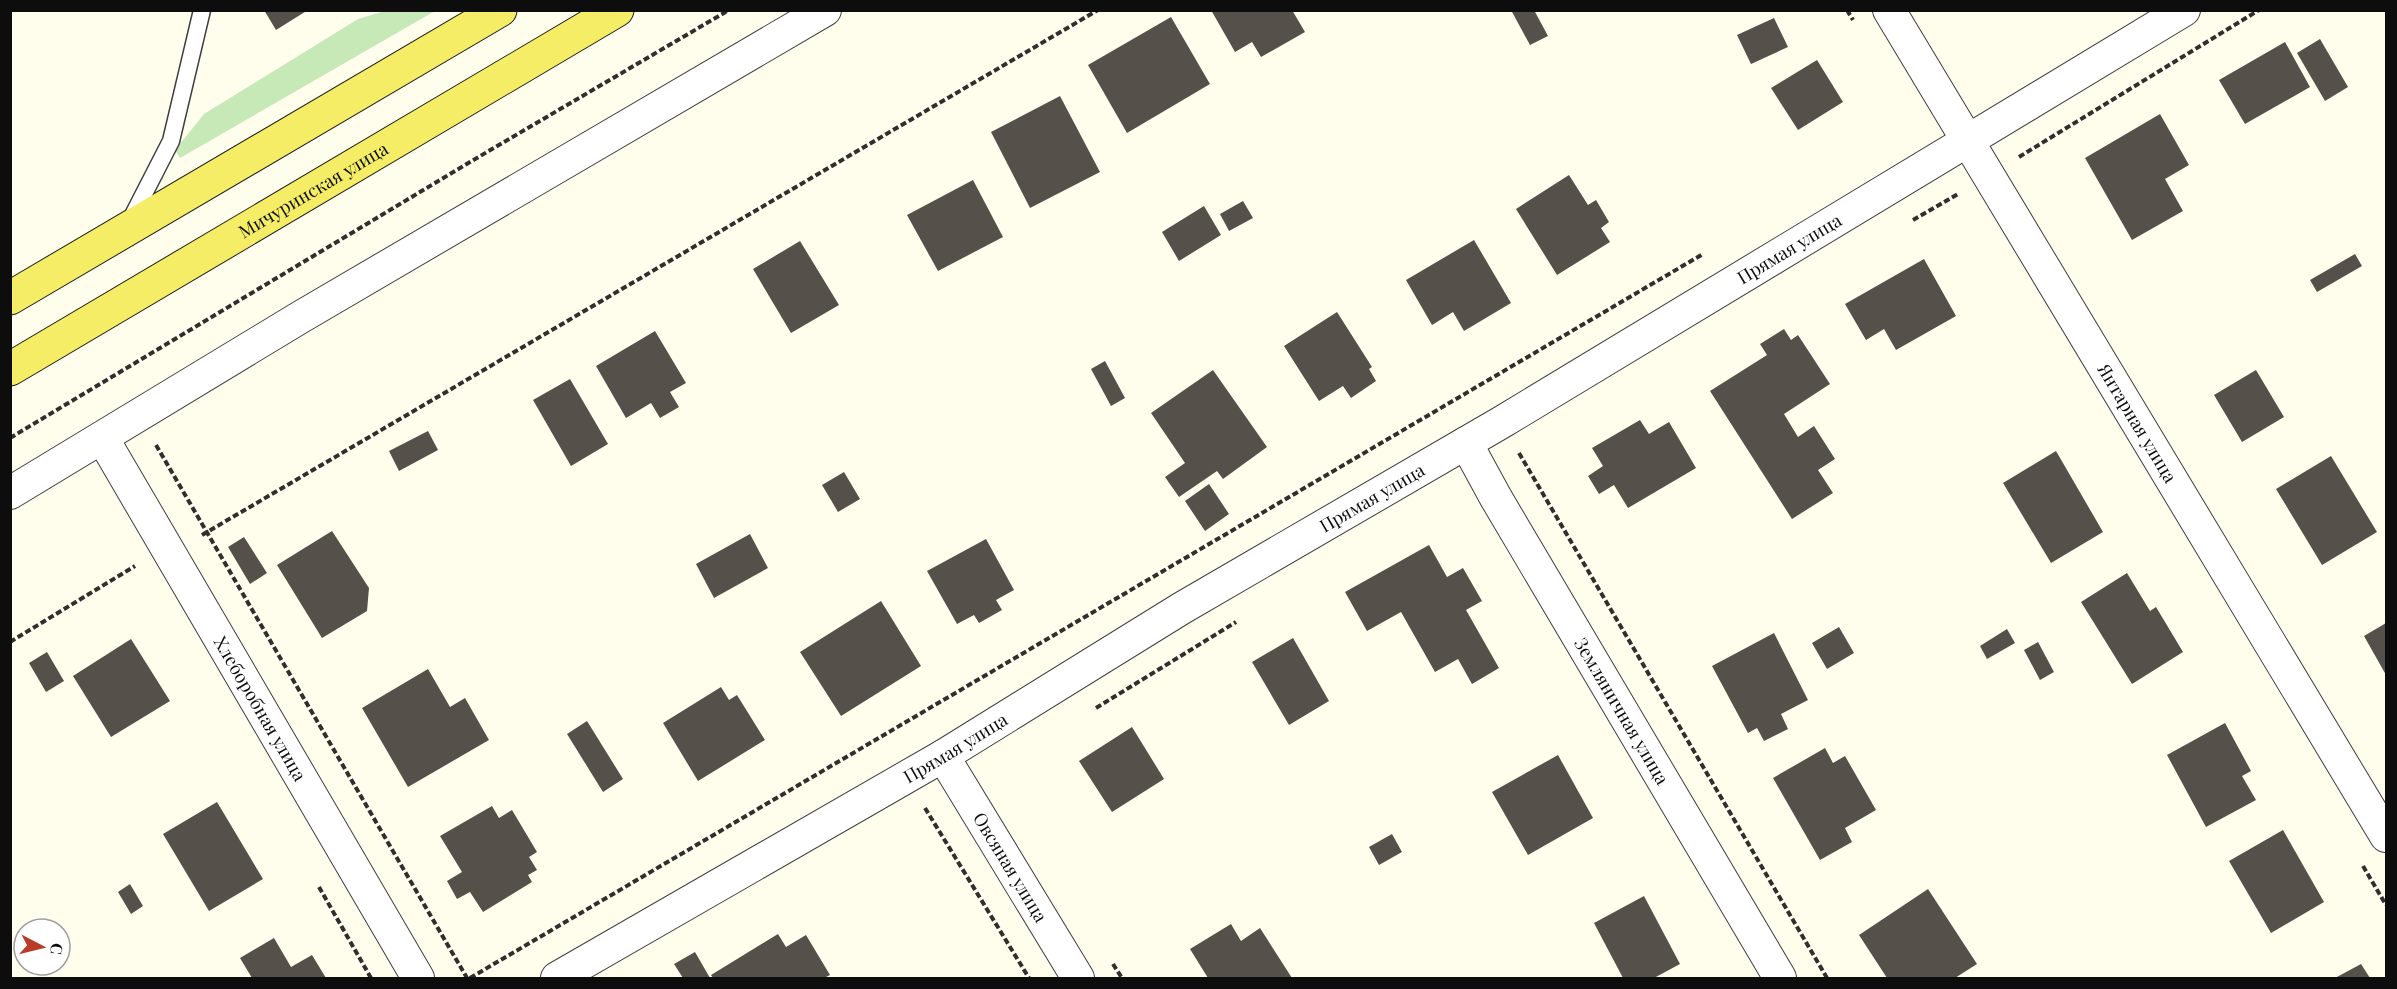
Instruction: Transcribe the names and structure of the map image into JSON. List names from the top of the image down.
{
  "streets": {
    "main road": ["Мичуринская улица"],
    "street": [
      "Прямая улица",
      "Янтарная улица",
      "Хлеборобная улица",
      "Земляничная улица",
      "Овсяная улица"
    ]
  },
  "crossings": [
    ["Прямая улица", "Янтарная улица"],
    ["Прямая улица", "Земляничная улица"],
    ["Прямая улица", "Овсяная улица"]
  ],
  "north": "right"
}
